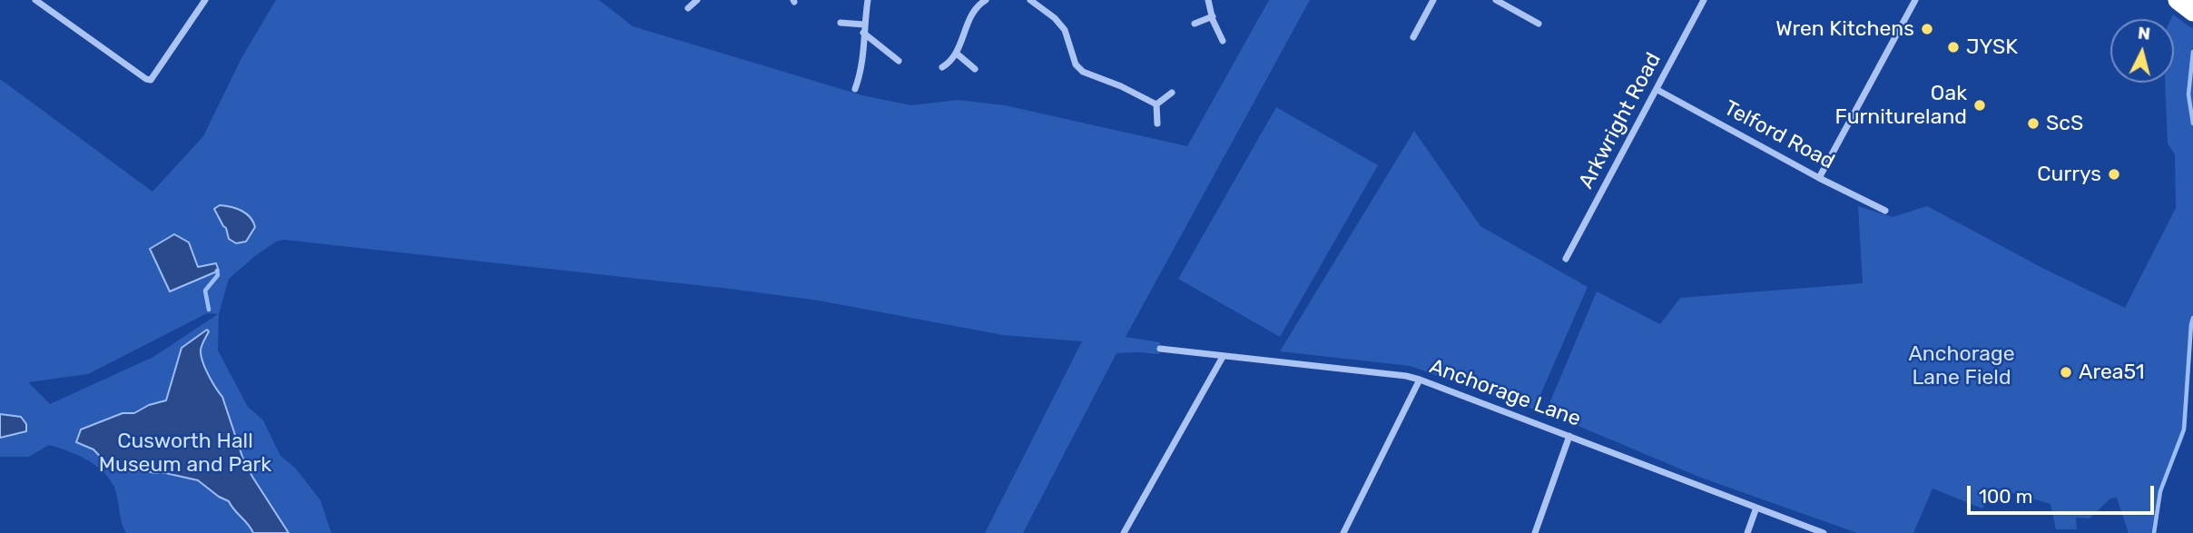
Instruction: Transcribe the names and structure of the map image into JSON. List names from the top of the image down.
{
  "streets": {
    "street": ["Arkwright Road", "Telford Road", "Anchorage Lane"]
  },
  "crossings": [
    ["Arkwright Road", "Telford Road"]
  ],
  "parks": ["Anchorage Lane Field", "Cusworth Hall Museum and Park"],
  "places": [
    "Wren Kitchens",
    "JYSK",
    "Oak Furnitureland",
    "ScS",
    "Currys",
    "Area51"
  ],
  "scale_bar": "100 m",
  "north": "top"
}
